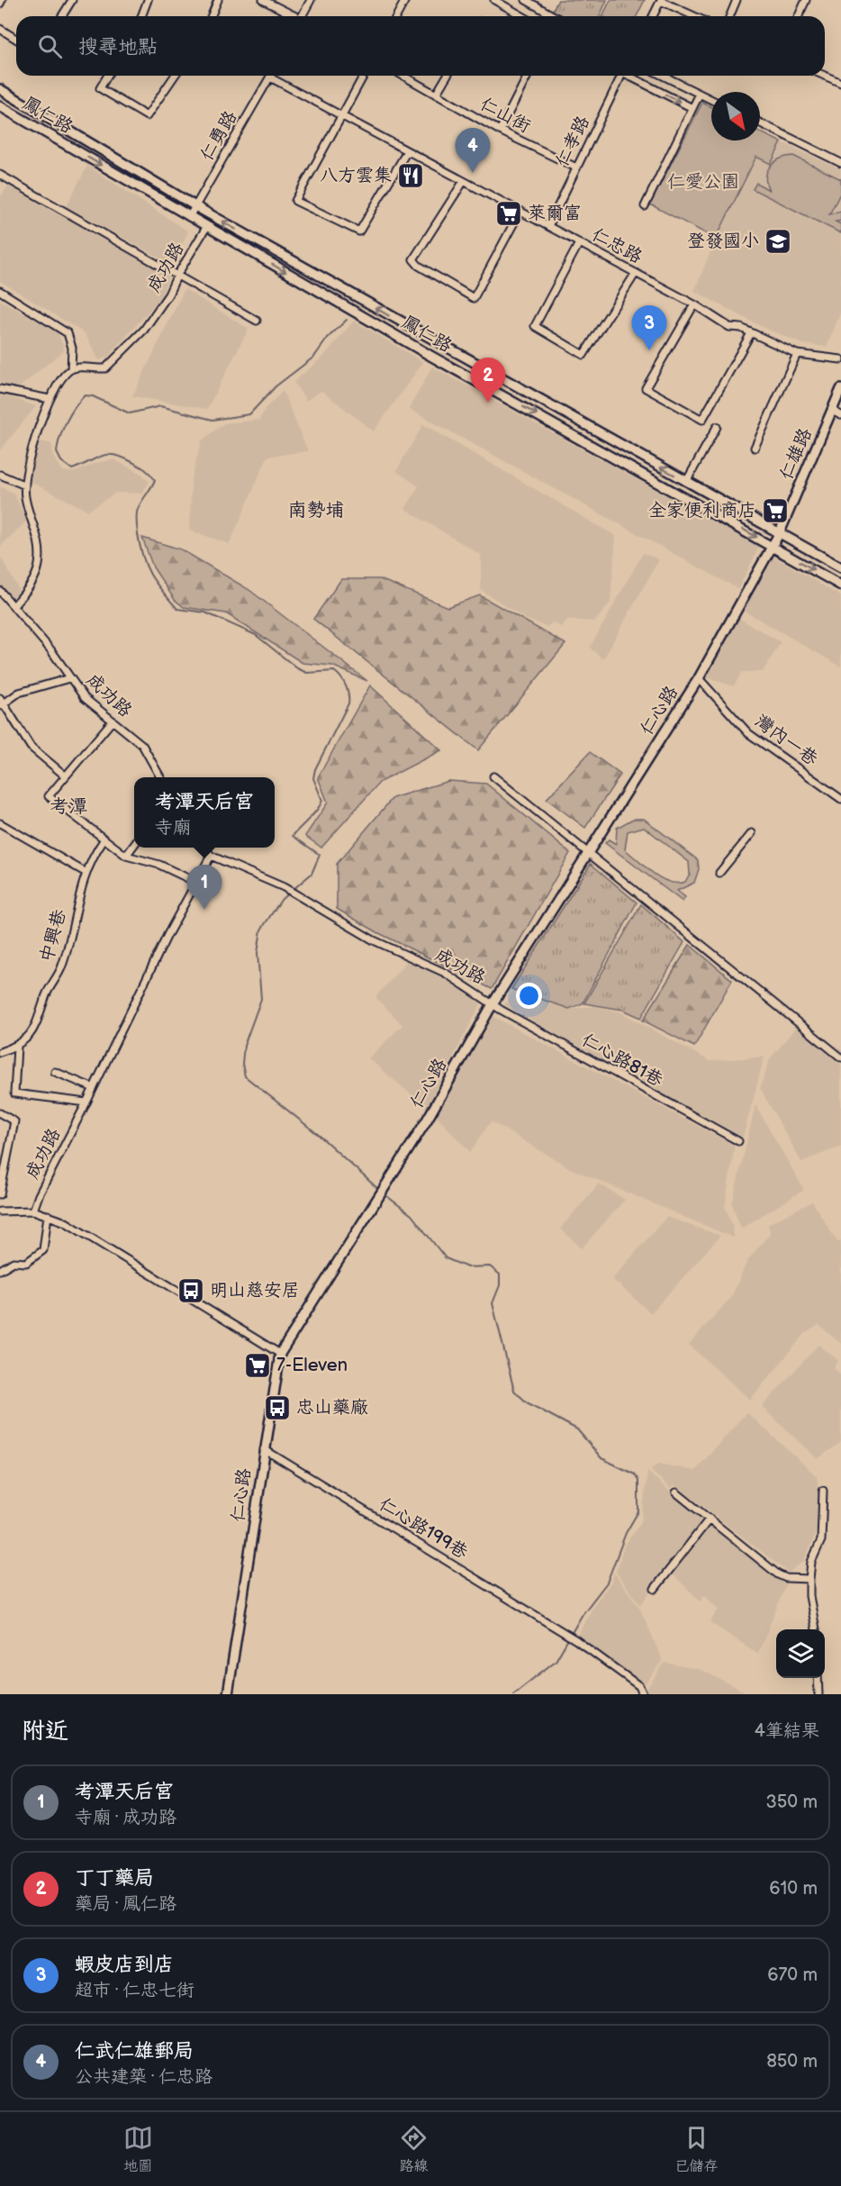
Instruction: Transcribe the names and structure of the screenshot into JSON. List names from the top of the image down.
{
  "streets": {
    "main road": ["鳳仁路", "仁雄路", "仁心路"],
    "street": [
      "仁山街",
      "仁勇路",
      "仁孝路",
      "仁忠路",
      "成功路",
      "灣內一巷",
      "中興巷",
      "仁心路81巷",
      "仁心路199巷"
    ]
  },
  "crossings": [
    ["鳳仁路", "仁勇路"],
    ["鳳仁路", "成功路"],
    ["鳳仁路", "仁雄路"],
    ["鳳仁路", "仁心路"],
    ["仁山街", "仁孝路"],
    ["仁勇路", "仁忠路"],
    ["仁孝路", "仁忠路"],
    ["成功路", "仁心路"],
    ["成功路", "仁心路81巷"],
    ["仁雄路", "仁心路"],
    ["仁心路", "灣內一巷"],
    ["仁心路", "仁心路81巷"],
    ["仁心路", "仁心路199巷"]
  ],
  "districts": ["南勢埔", "考潭"],
  "parks": ["仁愛公園"],
  "places": {
    "restaurant": ["八方雲集"],
    "supermarket": ["萊爾富", "全家便利商店", "7-Eleven"],
    "school or university": ["登發國小"],
    "bus stop": ["明山慈安居", "忠山藥廠"]
  },
  "north": "bottom right",
  "page": {
    "search": "搜尋地點",
    "pins": [
      "4",
      "3",
      "2",
      "1"
    ],
    "popup": ["考潭天后宮", "寺廟"],
    "heading": ["附近", "4筆結果"],
    "list": [
      {
        "mark": "1",
        "name": "考潭天后宮",
        "note": "寺廟 · 成功路",
        "value": "350 m"
      },
      {
        "mark": "2",
        "name": "丁丁藥局",
        "note": "藥局 · 鳳仁路",
        "value": "610 m"
      },
      {
        "mark": "3",
        "name": "蝦皮店到店",
        "note": "超市 · 仁忠七街",
        "value": "670 m"
      },
      {
        "mark": "4",
        "name": "仁武仁雄郵局",
        "note": "公共建築 · 仁忠路",
        "value": "850 m"
      }
    ],
    "nav": ["地圖", "路線", "已儲存"]
  }
}
